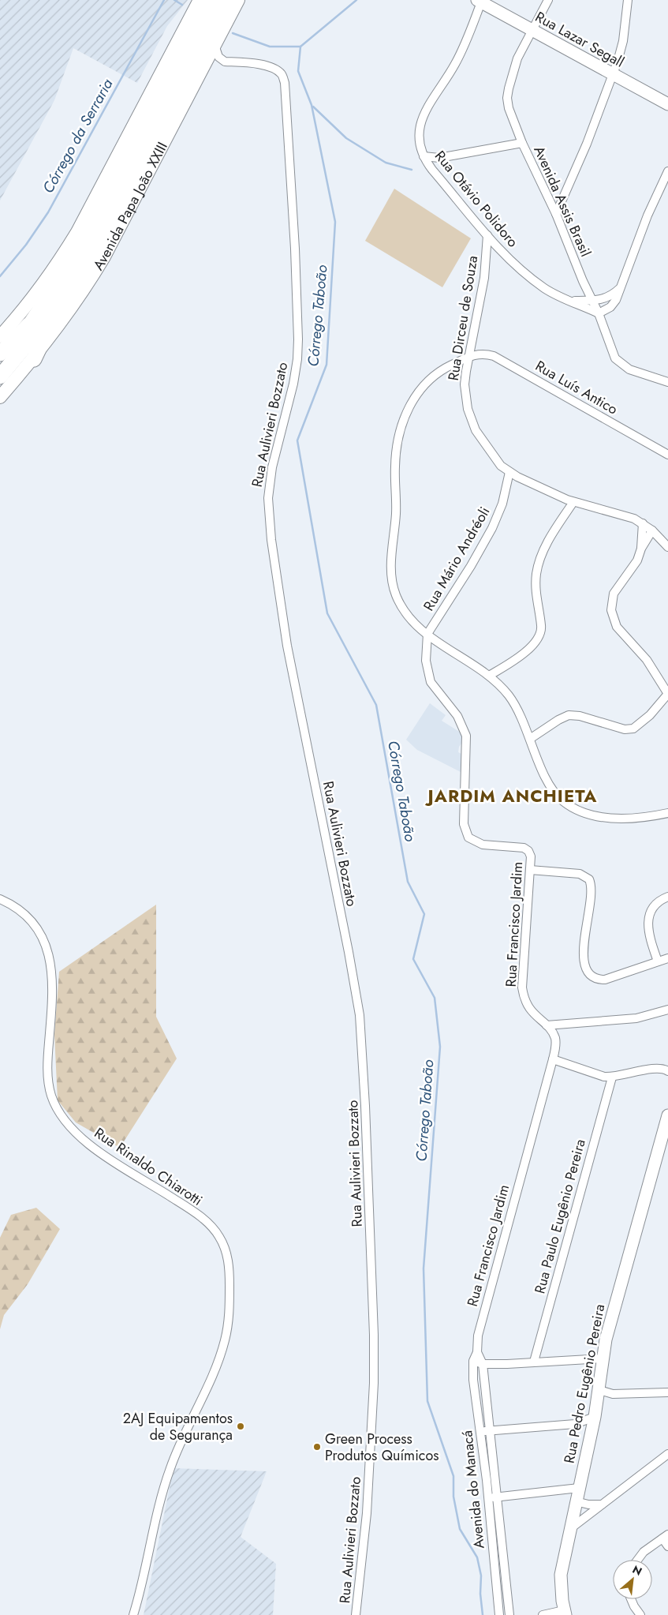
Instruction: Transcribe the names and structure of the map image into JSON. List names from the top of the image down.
{
  "streets": {
    "highway": ["Avenida Papa João XXIII"],
    "street": [
      "Rua Lazar Segall",
      "Rua Otávio Polidoro",
      "Avenida Assis Brasil",
      "Rua Dirceu de Souza",
      "Rua Luís Antico",
      "Rua Aulivieri Bozzato",
      "Rua Mário Andréoli",
      "Rua Francisco Jardim",
      "Rua Rinaldo Chiarotti",
      "Rua Paulo Eugênio Pereira",
      "Rua Pedro Eugênio Pereira",
      "Avenida do Manacá"
    ]
  },
  "crossings": [
    ["Rua Lazar Segall", "Rua Otávio Polidoro"],
    ["Rua Lazar Segall", "Avenida Assis Brasil"],
    ["Rua Otávio Polidoro", "Avenida Assis Brasil"],
    ["Rua Otávio Polidoro", "Rua Dirceu de Souza"],
    ["Avenida Papa João XXIII", "Rua Aulivieri Bozzato"],
    ["Rua Dirceu de Souza", "Rua Luís Antico"],
    ["Rua Dirceu de Souza", "Rua Mário Andréoli"],
    ["Rua Mário Andréoli", "Rua Francisco Jardim"],
    ["Rua Francisco Jardim", "Avenida do Manacá"]
  ],
  "districts": ["JARDIM ANCHIETA"],
  "water": ["Córrego da Serraria", "Córrego Taboão"],
  "places": ["2AJ Equipamentos de Segurança", "Green Process Produtos Químicos"],
  "north": "top right"
}
